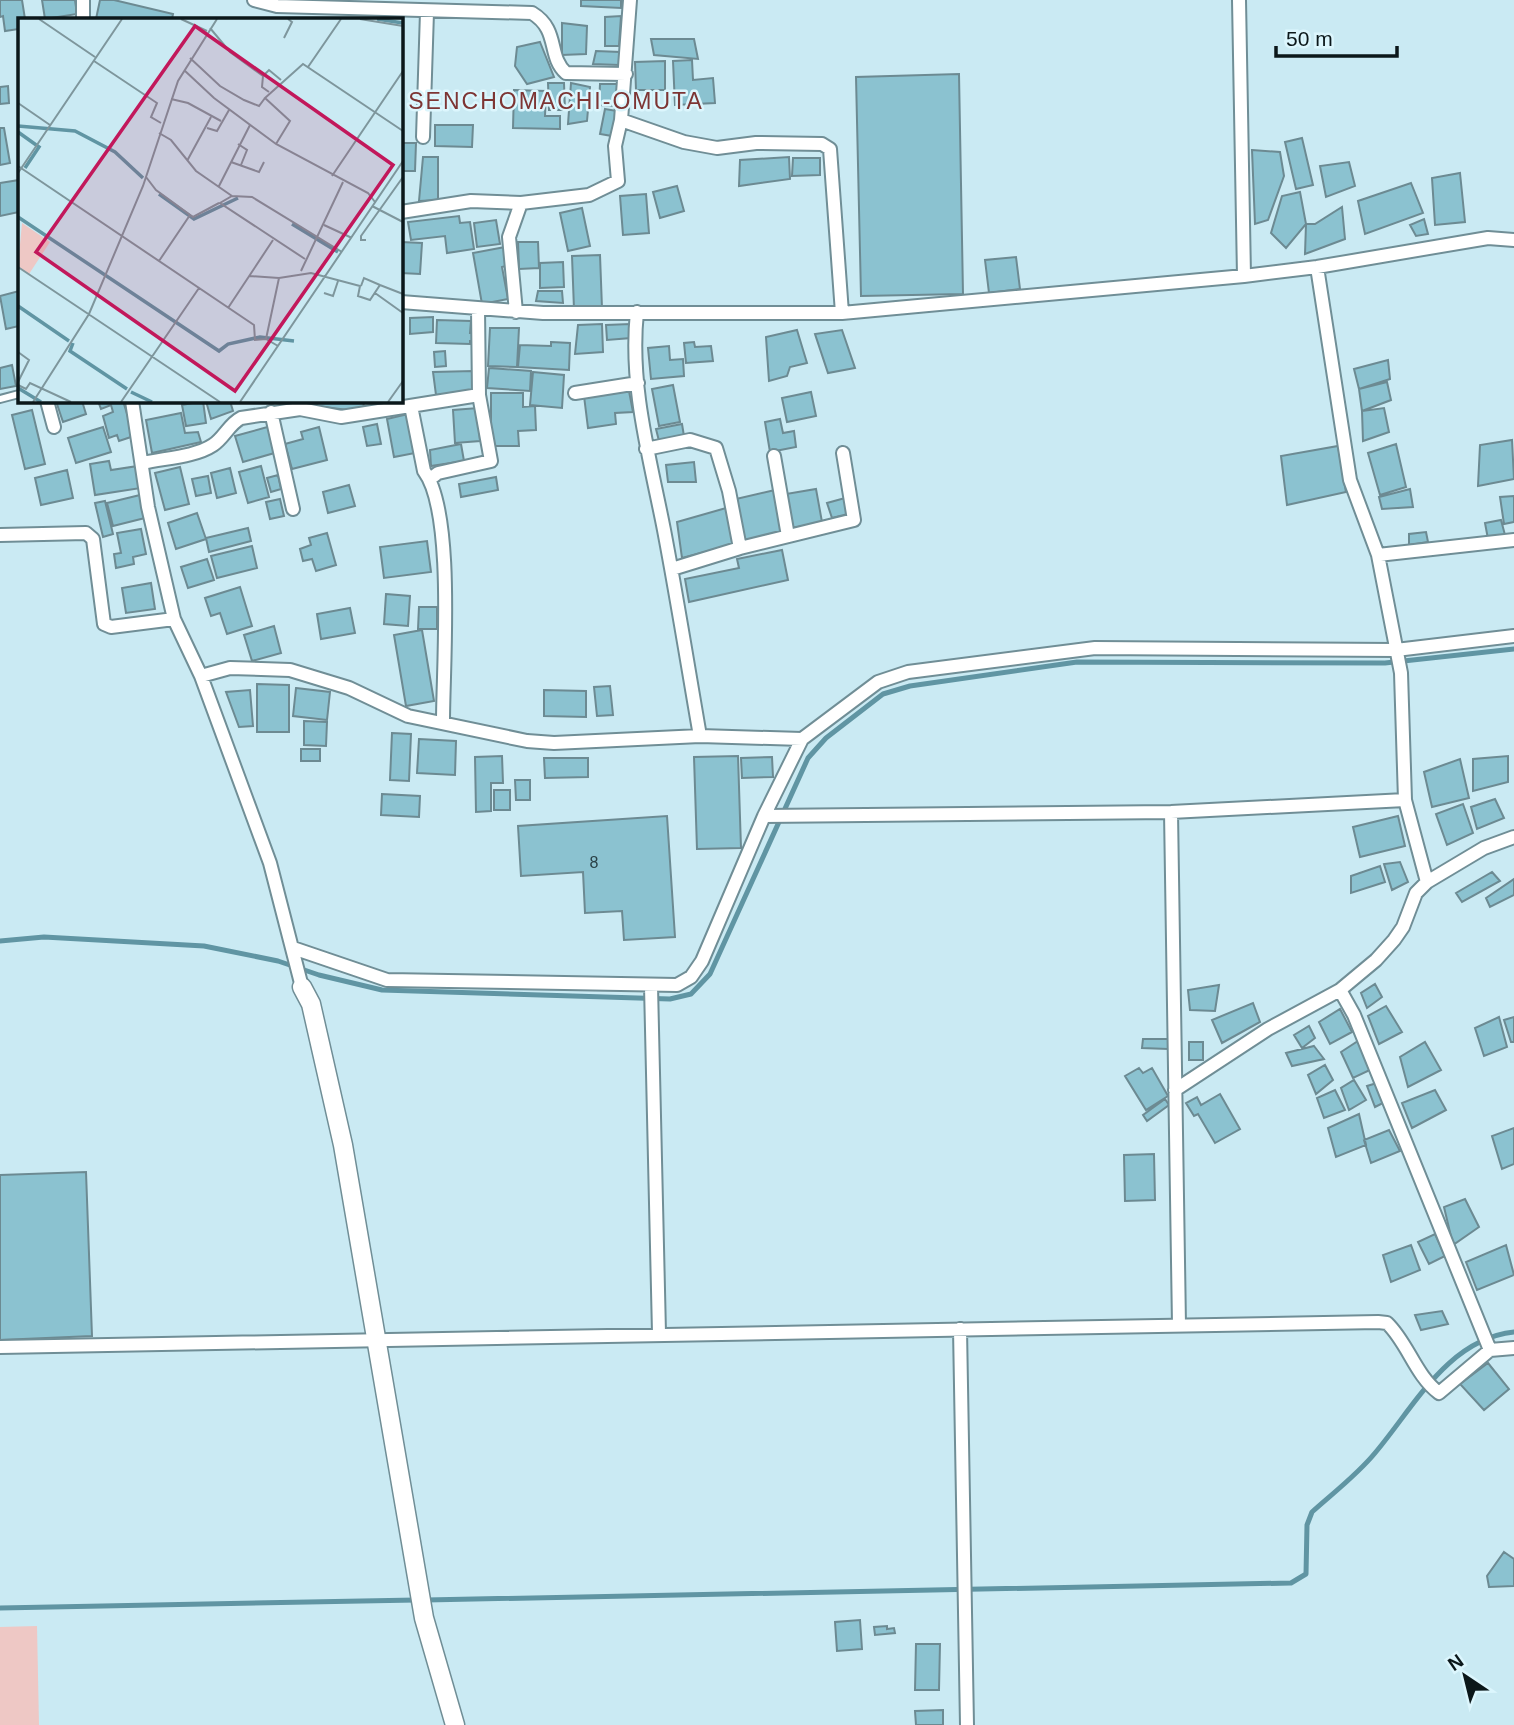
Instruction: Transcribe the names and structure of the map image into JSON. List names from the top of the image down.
{
  "districts": ["SENCHOMACHI-OMUTA"],
  "house_numbers": ["8"],
  "scale_bar": "50 m",
  "north": "top left"
}
